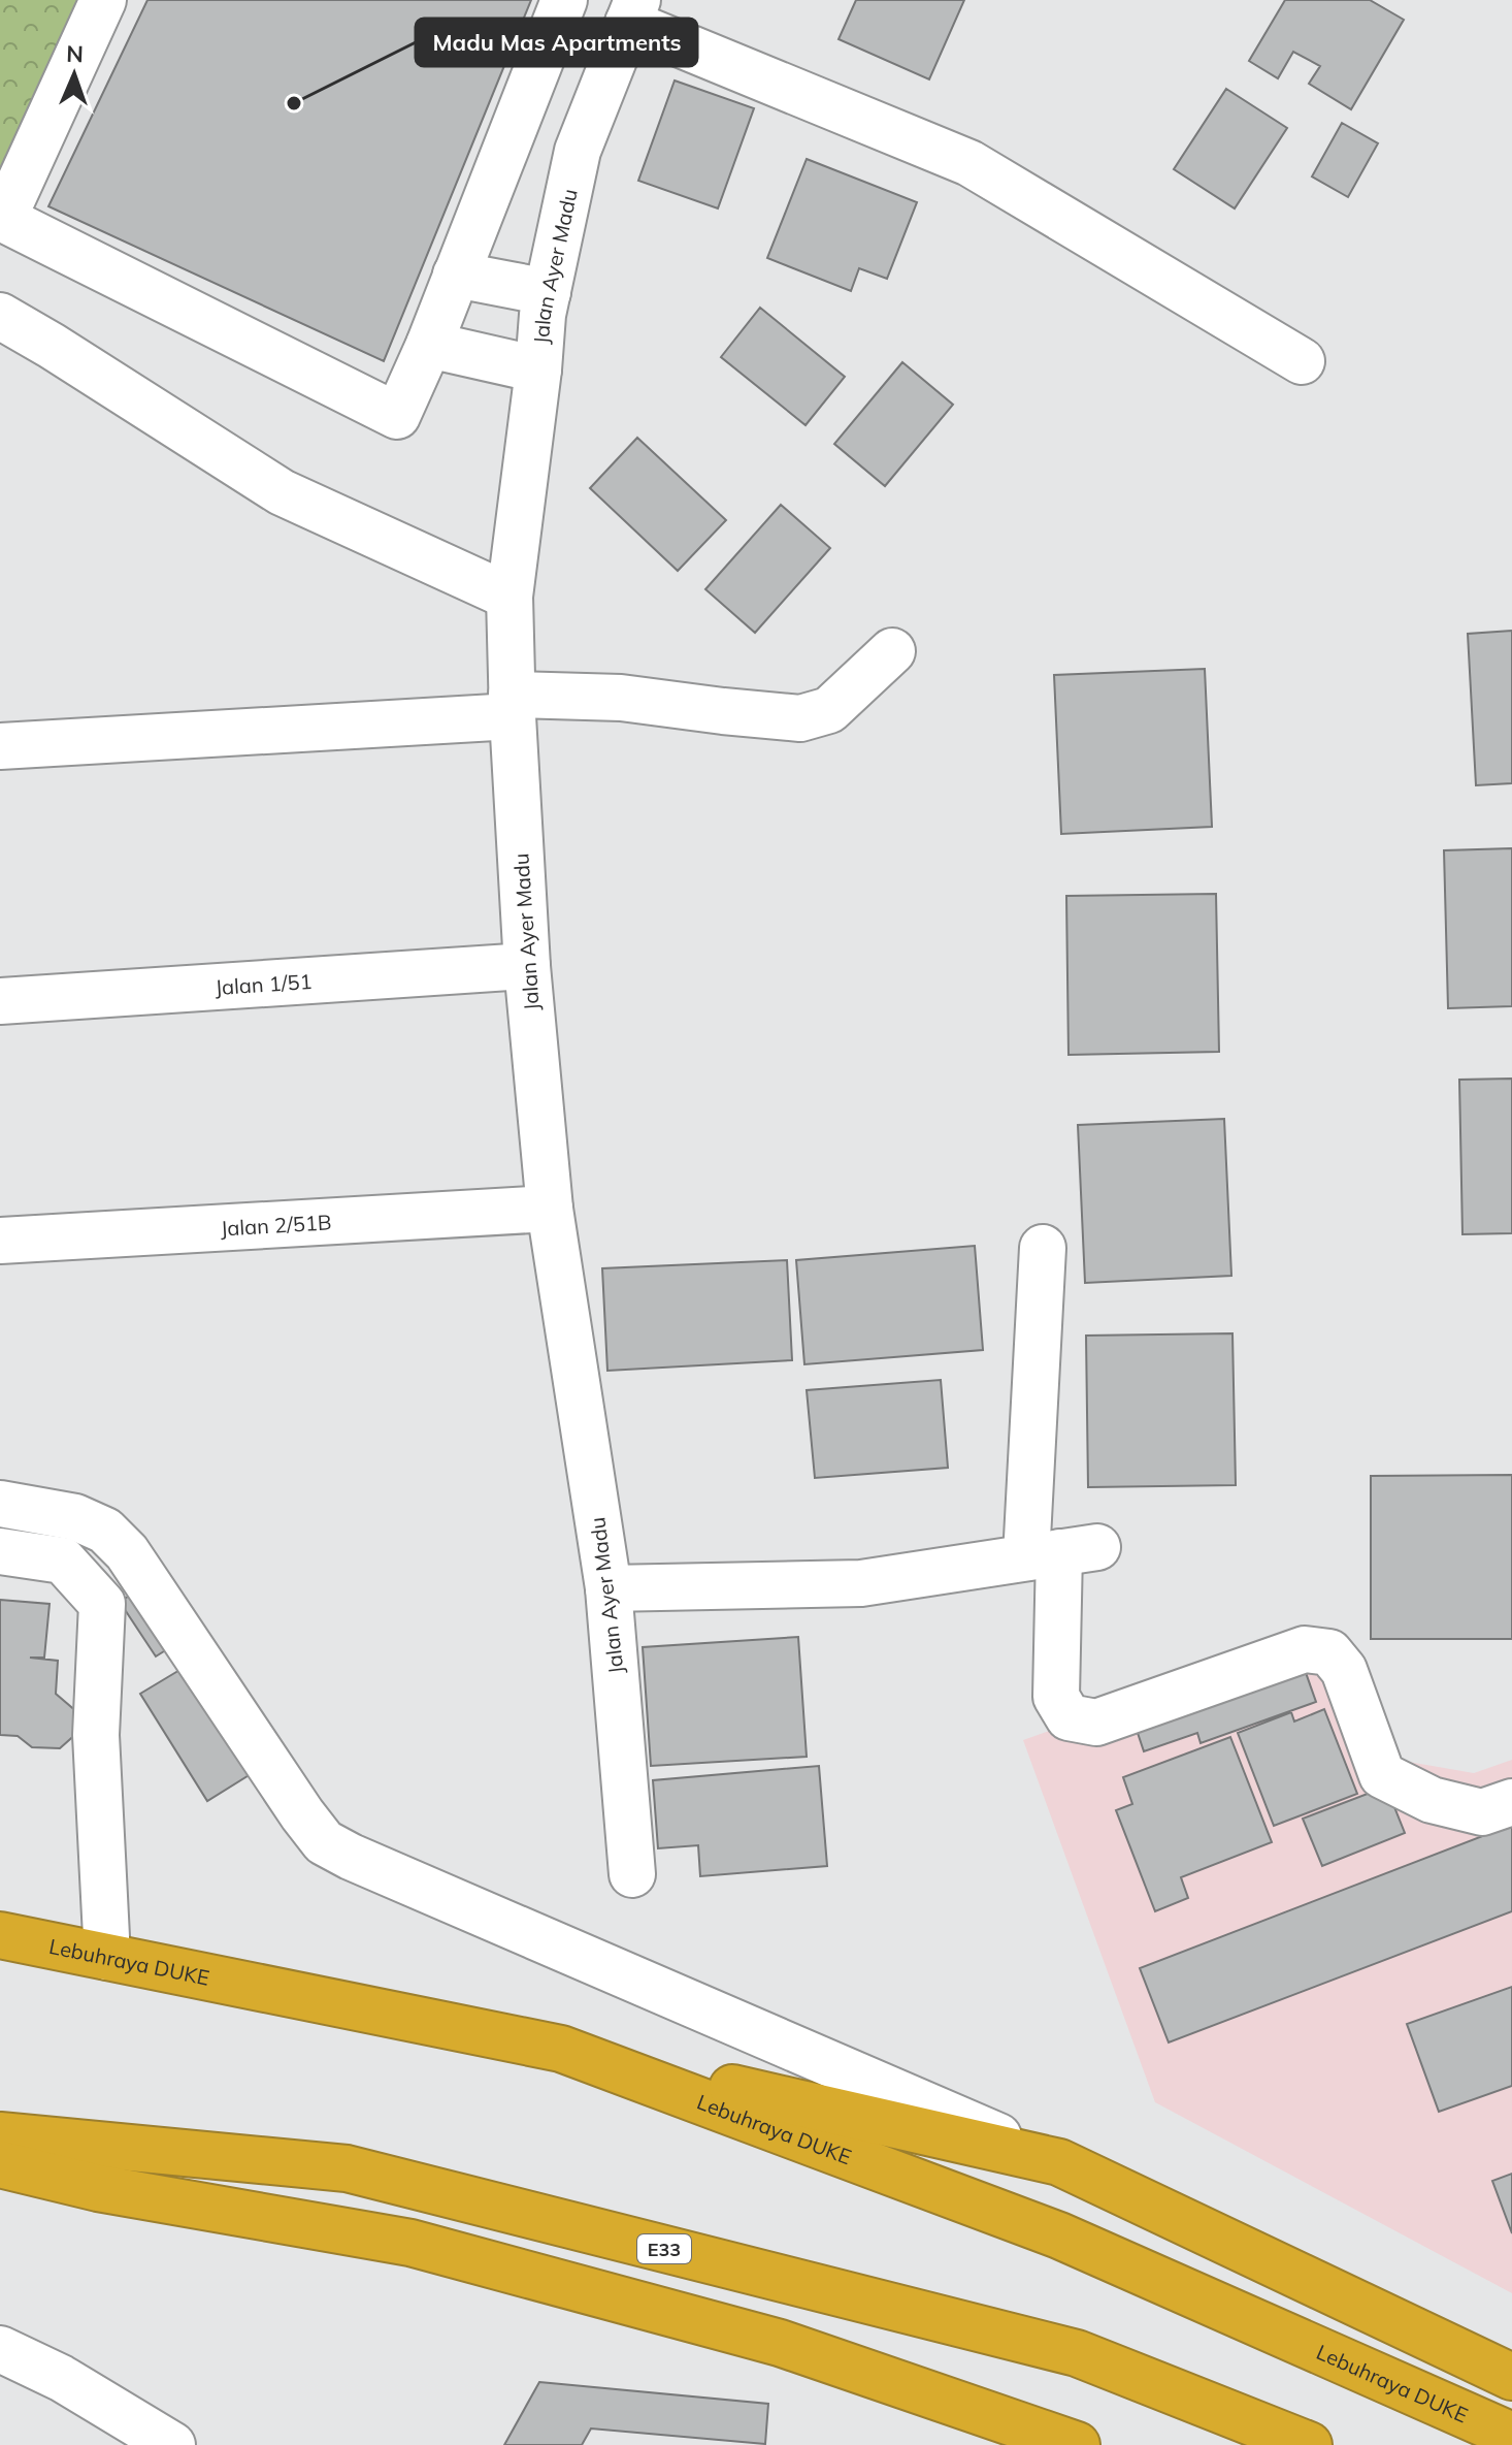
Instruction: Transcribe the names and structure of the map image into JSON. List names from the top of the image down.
{
  "streets": {
    "highway": ["Lebuhraya DUKE", "E33"],
    "street": ["Jalan Ayer Madu", "Jalan 1/51", "Jalan 2/51B"]
  },
  "crossings": [
    ["Jalan Ayer Madu", "Jalan 1/51"],
    ["Jalan Ayer Madu", "Jalan 2/51B"]
  ],
  "places": ["Madu Mas Apartments"],
  "north": "top"
}
